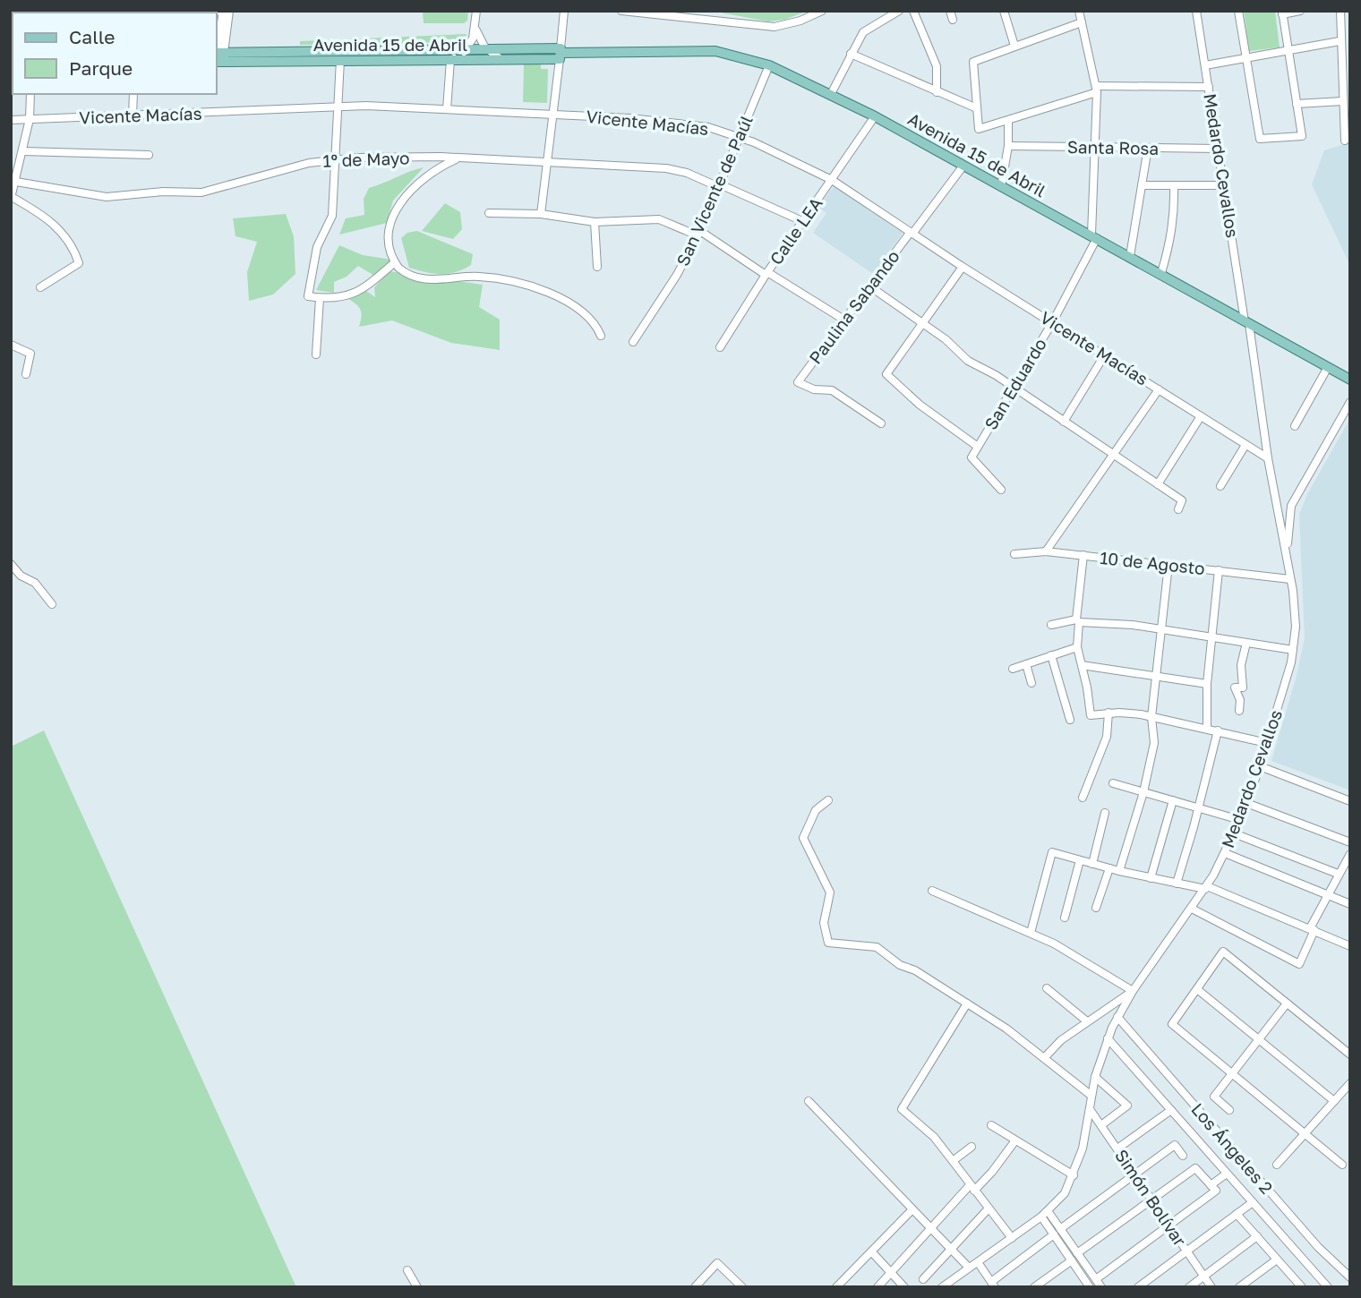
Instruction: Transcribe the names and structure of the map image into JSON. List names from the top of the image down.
{
  "streets": {
    "main road": ["Avenida 15 de Abril"],
    "street": [
      "Vicente Macías",
      "Santa Rosa",
      "1º de Mayo",
      "Medardo Cevallos",
      "San Vicente de Paúl",
      "Calle LEA",
      "Paulina Sabando",
      "San Eduardo",
      "10 de Agosto",
      "Los Ángeles 2",
      "Simón Bolívar"
    ]
  },
  "crossings": [
    ["Avenida 15 de Abril", "Medardo Cevallos"],
    ["Avenida 15 de Abril", "San Vicente de Paúl"],
    ["Avenida 15 de Abril", "Calle LEA"],
    ["Avenida 15 de Abril", "Paulina Sabando"],
    ["Avenida 15 de Abril", "San Eduardo"],
    ["Vicente Macías", "Medardo Cevallos"],
    ["Vicente Macías", "San Vicente de Paúl"],
    ["Vicente Macías", "Calle LEA"],
    ["Vicente Macías", "Paulina Sabando"],
    ["Vicente Macías", "San Eduardo"],
    ["Santa Rosa", "Medardo Cevallos"],
    ["Santa Rosa", "San Eduardo"],
    ["1º de Mayo", "San Vicente de Paúl"],
    ["1º de Mayo", "Calle LEA"],
    ["Medardo Cevallos", "10 de Agosto"],
    ["Medardo Cevallos", "Los Ángeles 2"],
    ["Medardo Cevallos", "Simón Bolívar"]
  ],
  "legend": ["Calle", "Parque"]
}
